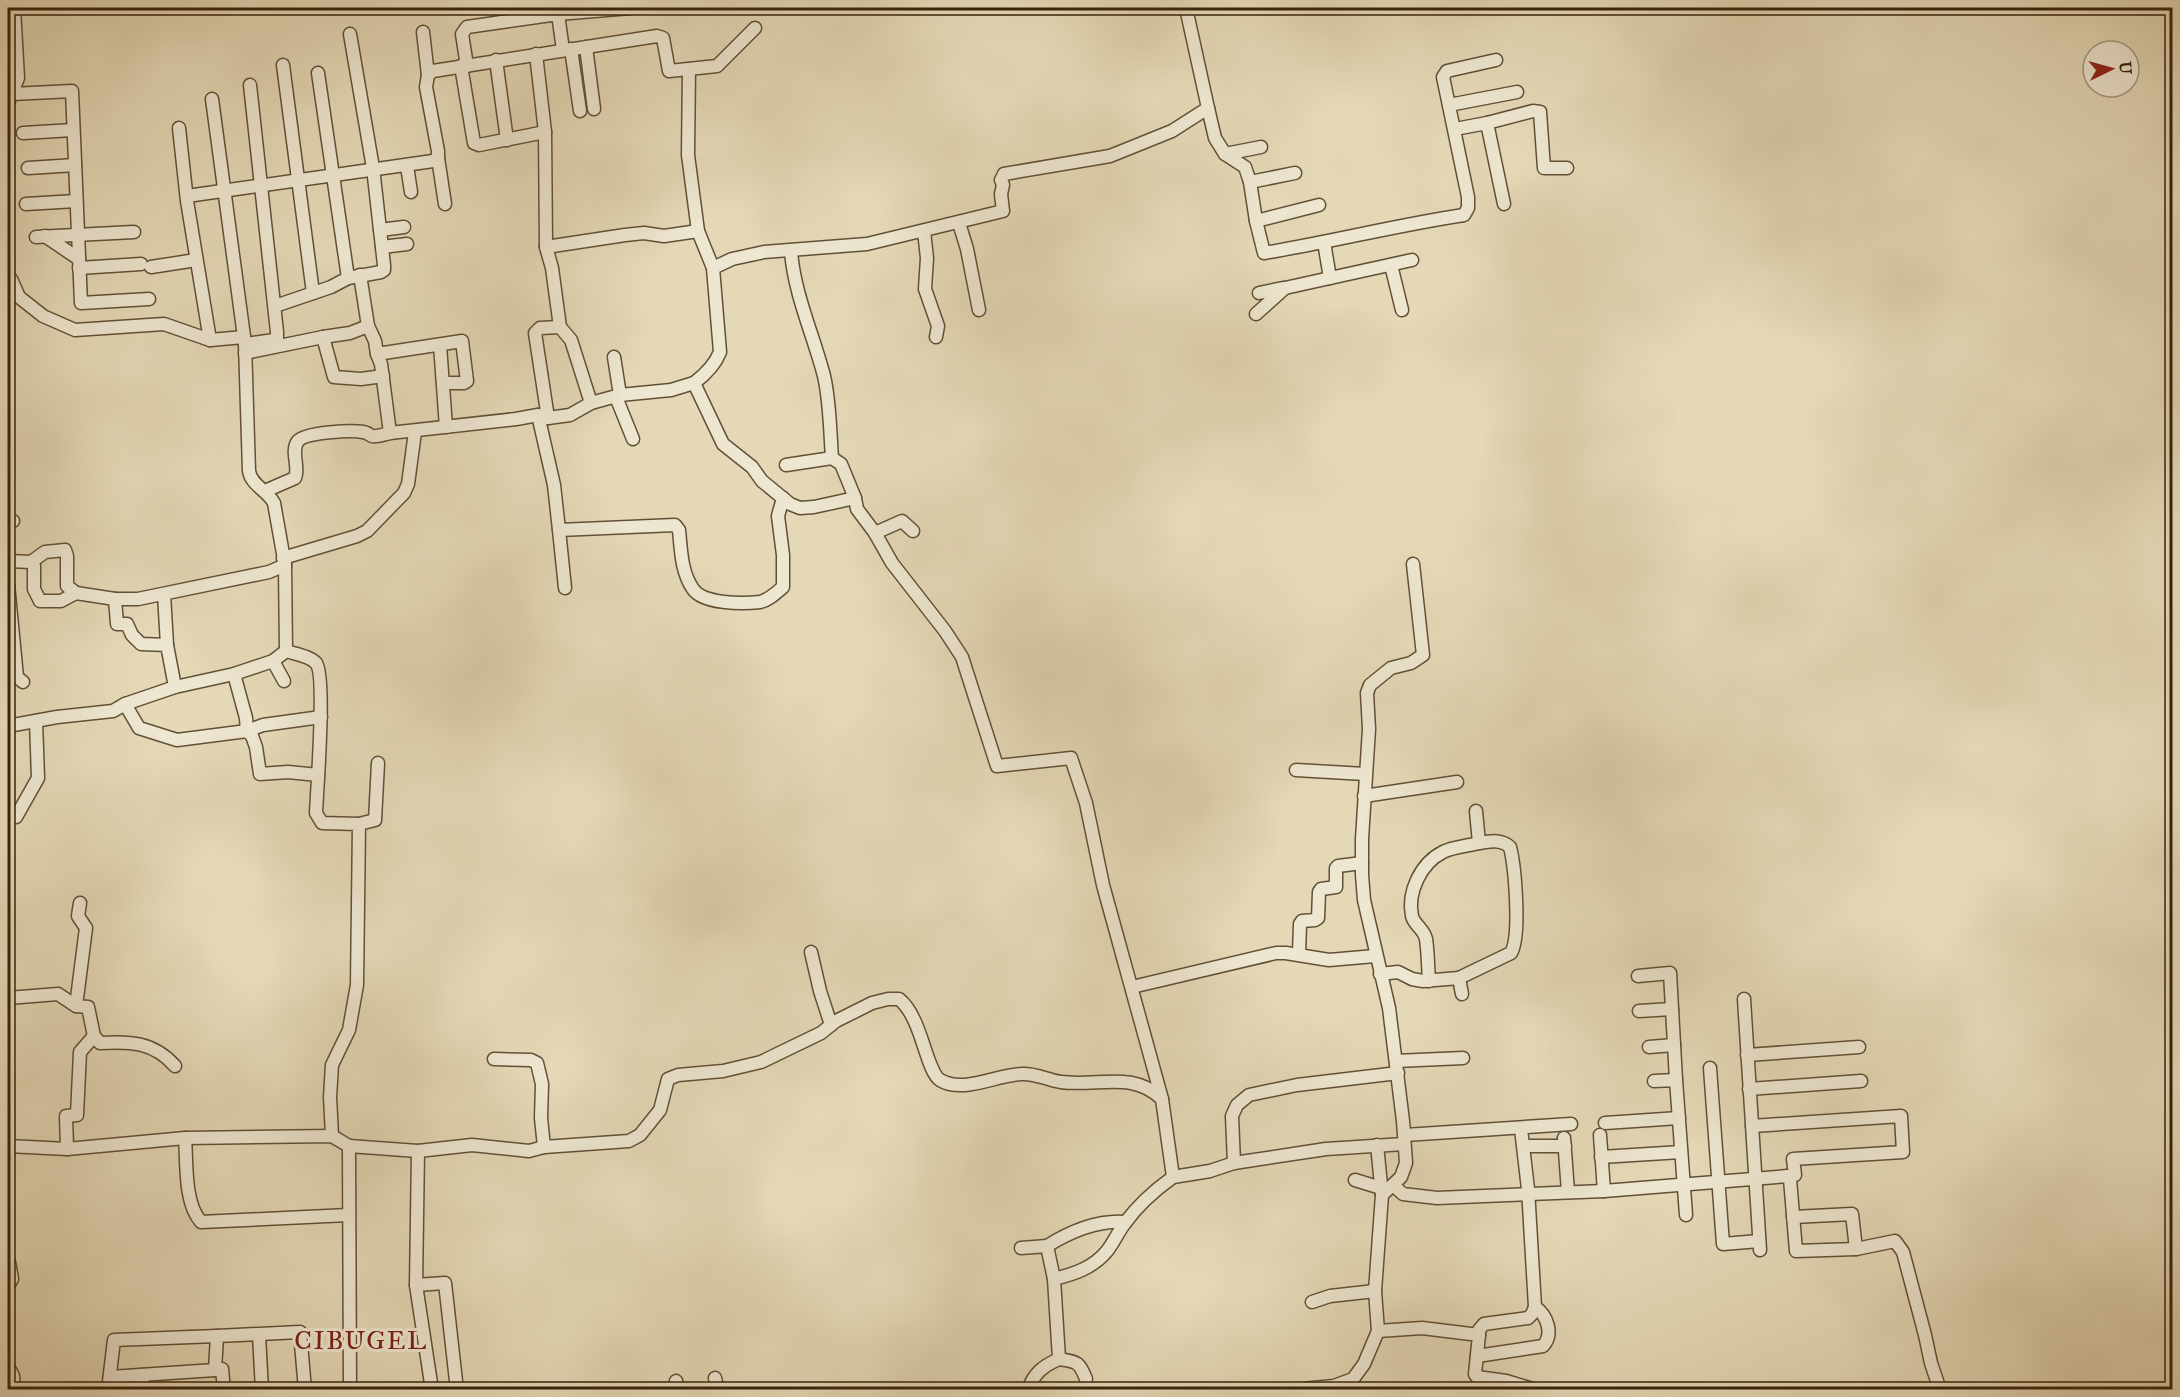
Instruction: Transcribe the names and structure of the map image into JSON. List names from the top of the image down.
{
  "districts": ["CIBUGEL"],
  "north": "right"
}
